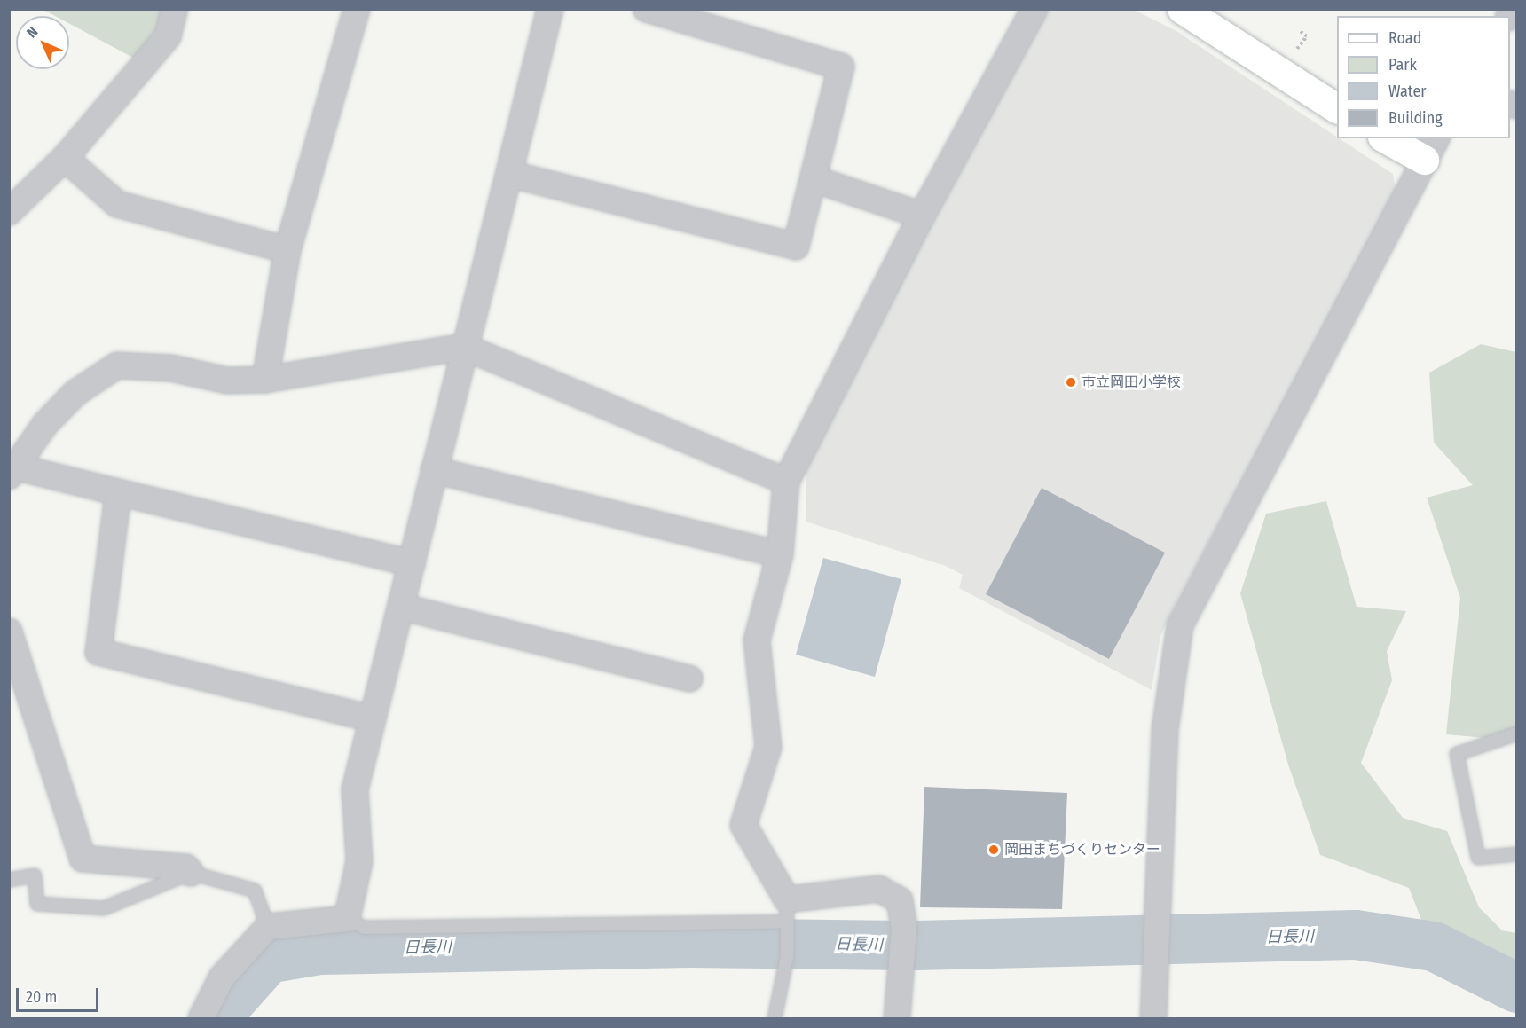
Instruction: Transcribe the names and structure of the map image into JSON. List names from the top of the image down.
{
  "water": ["日長川"],
  "places": ["市立岡田小学校", "岡田まちづくりセンター"],
  "legend": [
    "Road",
    "Park",
    "Water",
    "Building"
  ],
  "scale_bar": "20 m",
  "north": "top left"
}
